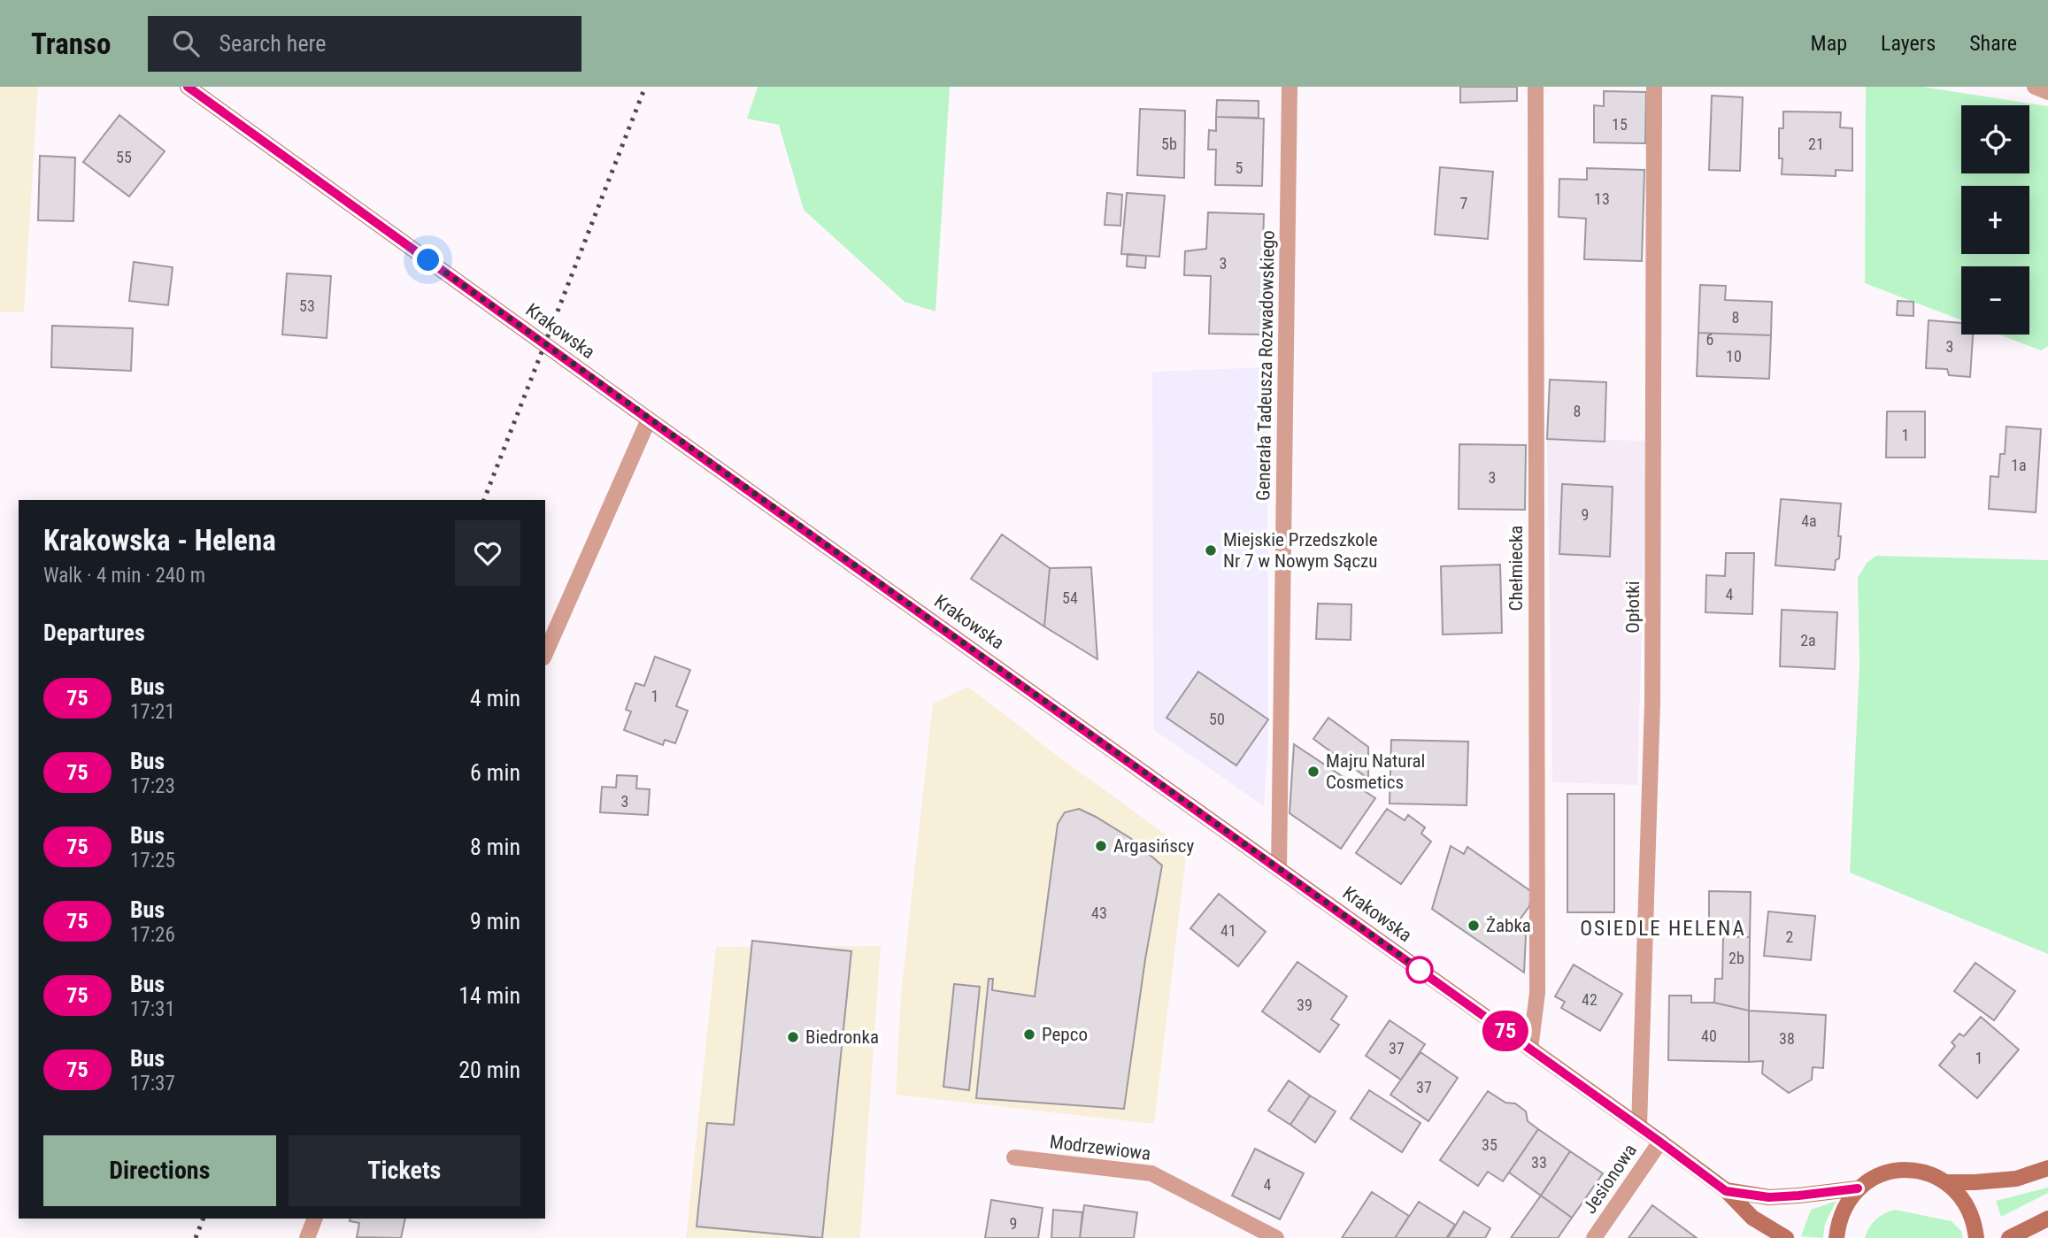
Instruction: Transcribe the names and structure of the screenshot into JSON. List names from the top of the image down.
{
  "streets": {
    "main road": ["Krakowska"],
    "street": [
      "Generała Tadeusza Rozwadowskiego",
      "Chełmiecka",
      "Opłotki",
      "Modrzewiowa",
      "Jesionowa"
    ]
  },
  "crossings": [
    ["Krakowska", "Generała Tadeusza Rozwadowskiego"],
    ["Krakowska", "Chełmiecka"],
    ["Krakowska", "Opłotki"],
    ["Krakowska", "Jesionowa"]
  ],
  "districts": ["OSIEDLE HELENA"],
  "places": [
    "Miejskie Przedszkole Nr 7 w Nowym Sączu",
    "Majru Natural Cosmetics",
    "Argasińscy",
    "Żabka",
    "Pepco",
    "Biedronka"
  ],
  "lines": ["bus line 75"],
  "house_numbers": [
    "15",
    "5b",
    "21",
    "55",
    "5",
    "13",
    "7",
    "3",
    "53",
    "8",
    "6",
    "3",
    "10",
    "8",
    "1",
    "1a",
    "3",
    "9",
    "4a",
    "4",
    "54",
    "2a",
    "1",
    "50",
    "3",
    "43",
    "41",
    "2",
    "2b",
    "42",
    "39",
    "40",
    "38",
    "37",
    "1",
    "37",
    "35",
    "33",
    "4",
    "9"
  ],
  "page": {
    "header": "Transo",
    "search": "Search here",
    "nav": ["Map", "Layers", "Share"],
    "on_map": "75",
    "map_buttons": ["+", "−"],
    "heading": [
      ["Krakowska - Helena", "Walk · 4 min · 240 m"],
      "Departures"
    ],
    "list": [
      {
        "mark": "75",
        "name": "Bus",
        "note": "17:21",
        "value": "4 min"
      },
      {
        "mark": "75",
        "name": "Bus",
        "note": "17:23",
        "value": "6 min"
      },
      {
        "mark": "75",
        "name": "Bus",
        "note": "17:25",
        "value": "8 min"
      },
      {
        "mark": "75",
        "name": "Bus",
        "note": "17:26",
        "value": "9 min"
      },
      {
        "mark": "75",
        "name": "Bus",
        "note": "17:31",
        "value": "14 min"
      },
      {
        "mark": "75",
        "name": "Bus",
        "note": "17:37",
        "value": "20 min"
      }
    ],
    "buttons": ["Directions", "Tickets"]
  }
}
